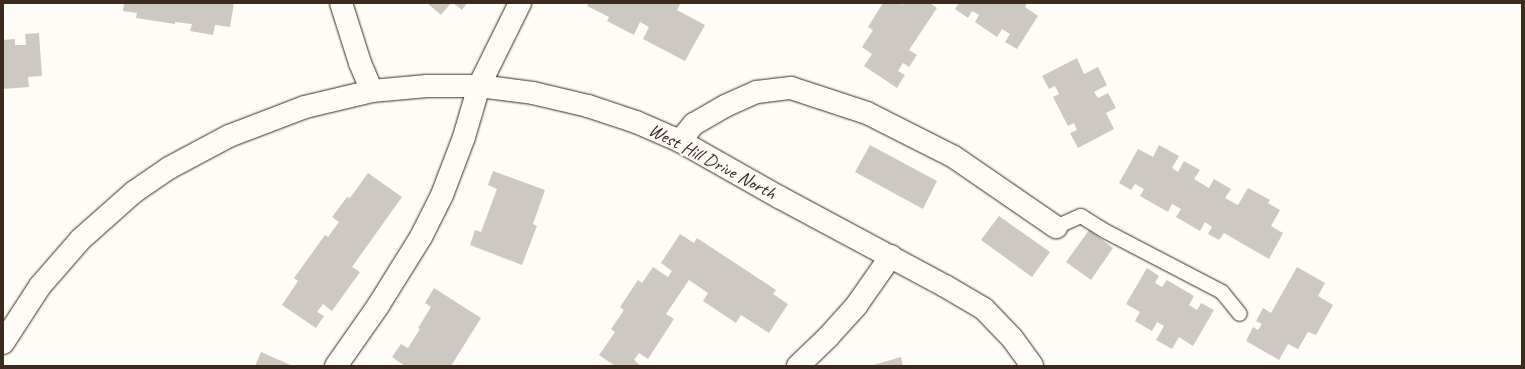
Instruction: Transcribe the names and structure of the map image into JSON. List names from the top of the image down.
{
  "streets": {
    "street": ["West Hill Drive North"]
  }
}
